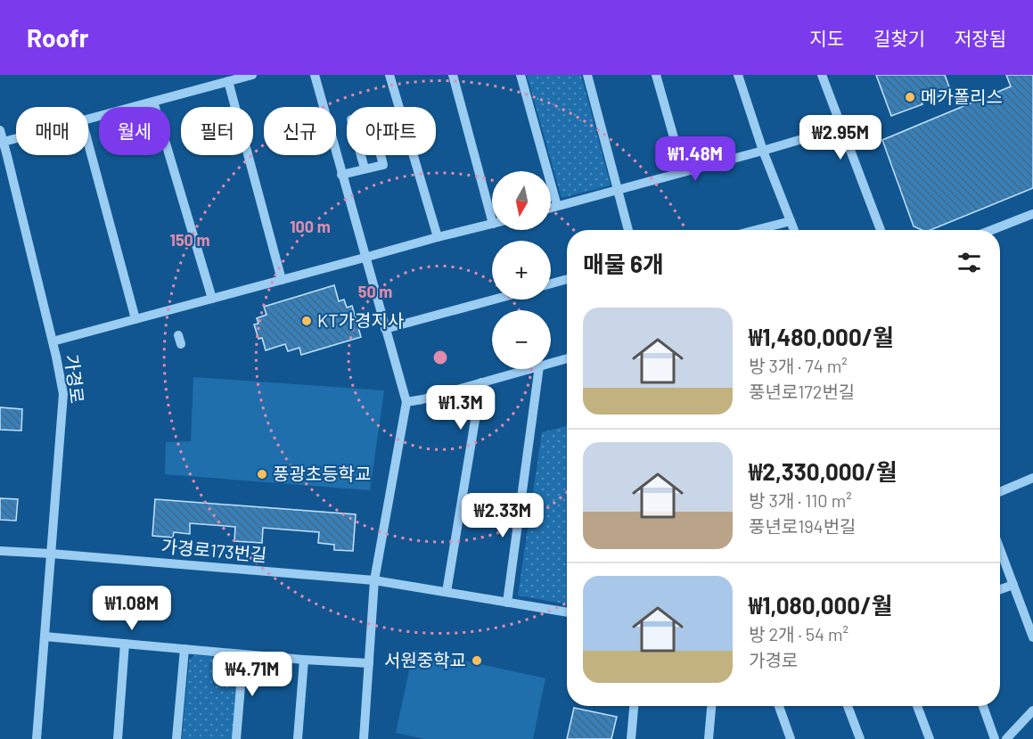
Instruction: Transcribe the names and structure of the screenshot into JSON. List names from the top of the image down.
{
  "streets": {
    "street": ["가경로", "가경로173번길"]
  },
  "crossings": [
    ["가경로", "가경로173번길"]
  ],
  "places": [
    "메가폴리스",
    "KT가경지사",
    "풍광초등학교",
    "서원중학교"
  ],
  "north": "bottom",
  "page": {
    "header": "Roofr",
    "nav": ["지도", "길찾기", "저장됨"],
    "chip": [
      "매매",
      "월세",
      "필터",
      "신규",
      "아파트"
    ],
    "price": [
      "₩2.95M",
      "₩1.48M",
      "₩1.3M",
      "₩2.33M",
      "₩1.08M",
      "₩4.71M"
    ],
    "map_buttons": ["+", "−"],
    "heading": "매물 6개",
    "list": [
      {
        "name": "₩1,480,000/월",
        "note": "방 3개 · 74 m² · 풍년로172번길"
      },
      {
        "name": "₩2,330,000/월",
        "note": "방 3개 · 110 m² · 풍년로194번길"
      },
      {
        "name": "₩1,080,000/월",
        "note": "방 2개 · 54 m² · 가경로"
      }
    ]
  },
  "rings": ["100 m", "150 m", "50 m"]
}
